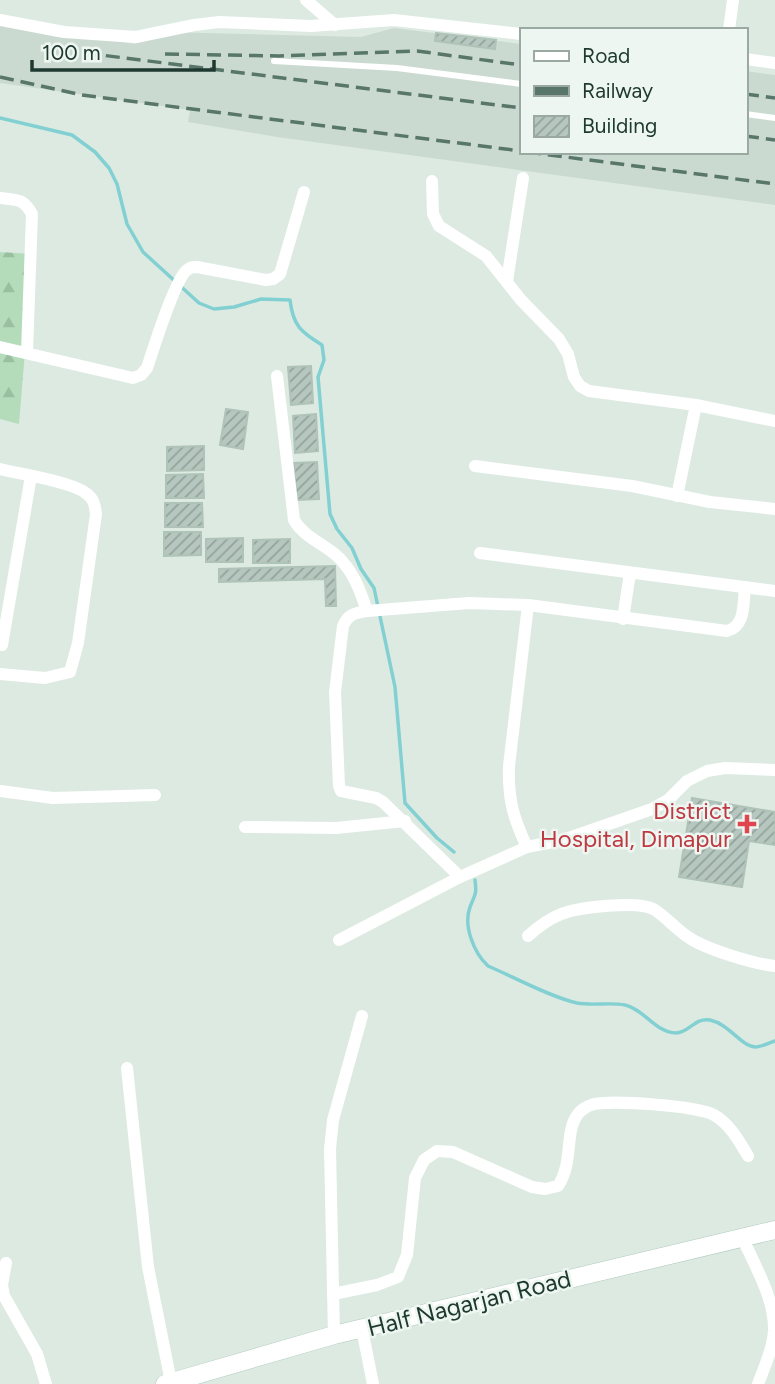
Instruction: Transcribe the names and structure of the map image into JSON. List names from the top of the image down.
{
  "streets": {
    "main road": ["Half Nagarjan Road"]
  },
  "places": {
    "health": ["District Hospital, Dimapur"]
  },
  "legend": ["Road", "Railway", "Building"],
  "scale_bar": "100 m"
}
